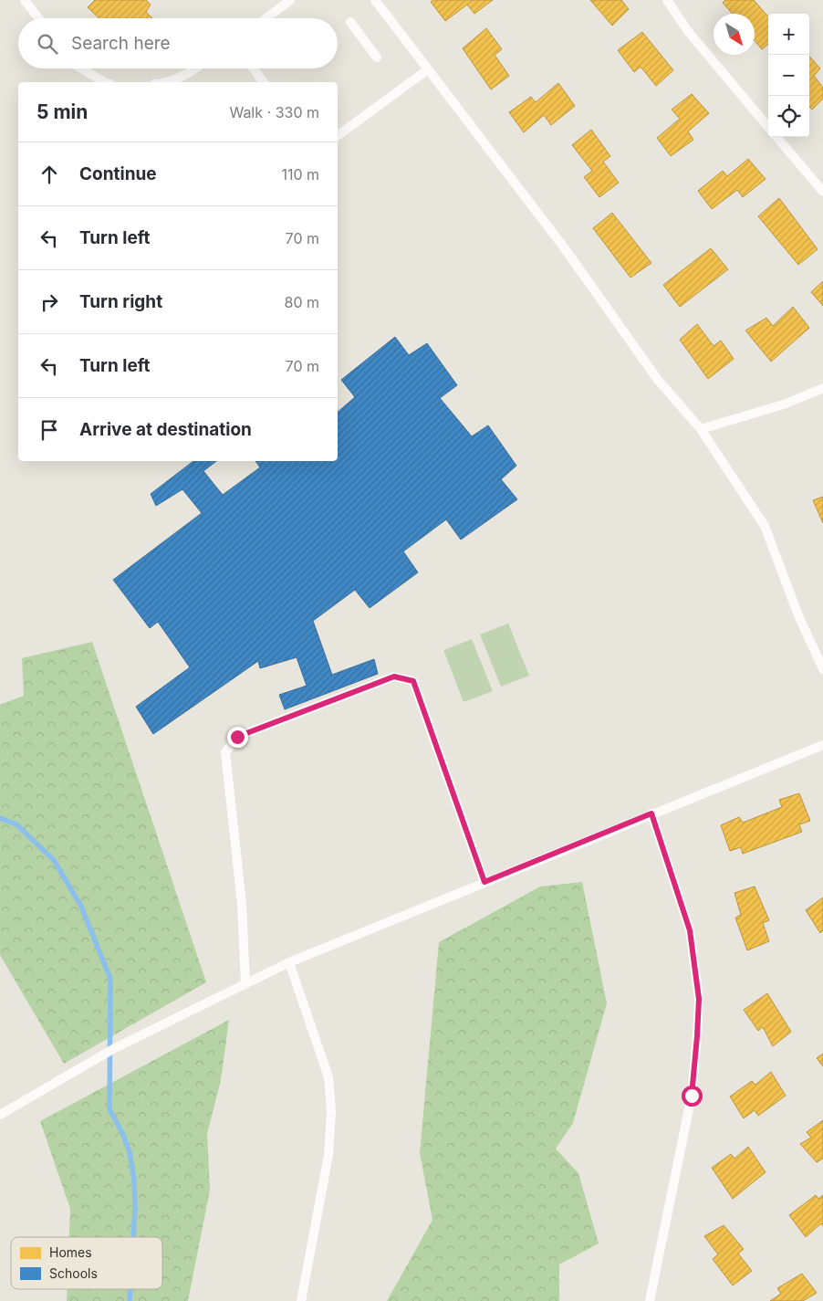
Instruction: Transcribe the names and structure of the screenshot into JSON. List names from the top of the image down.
{
  "legend": ["Homes", "Schools"],
  "north": "bottom right",
  "page": {
    "map_buttons": ["+", "−"],
    "search": "Search here",
    "heading": ["5 min", "Walk · 330 m"],
    "list": [
      ["Continue", "110 m"],
      ["Turn left", "70 m"],
      ["Turn right", "80 m"],
      ["Turn left", "70 m"],
      "Arrive at destination"
    ]
  }
}
